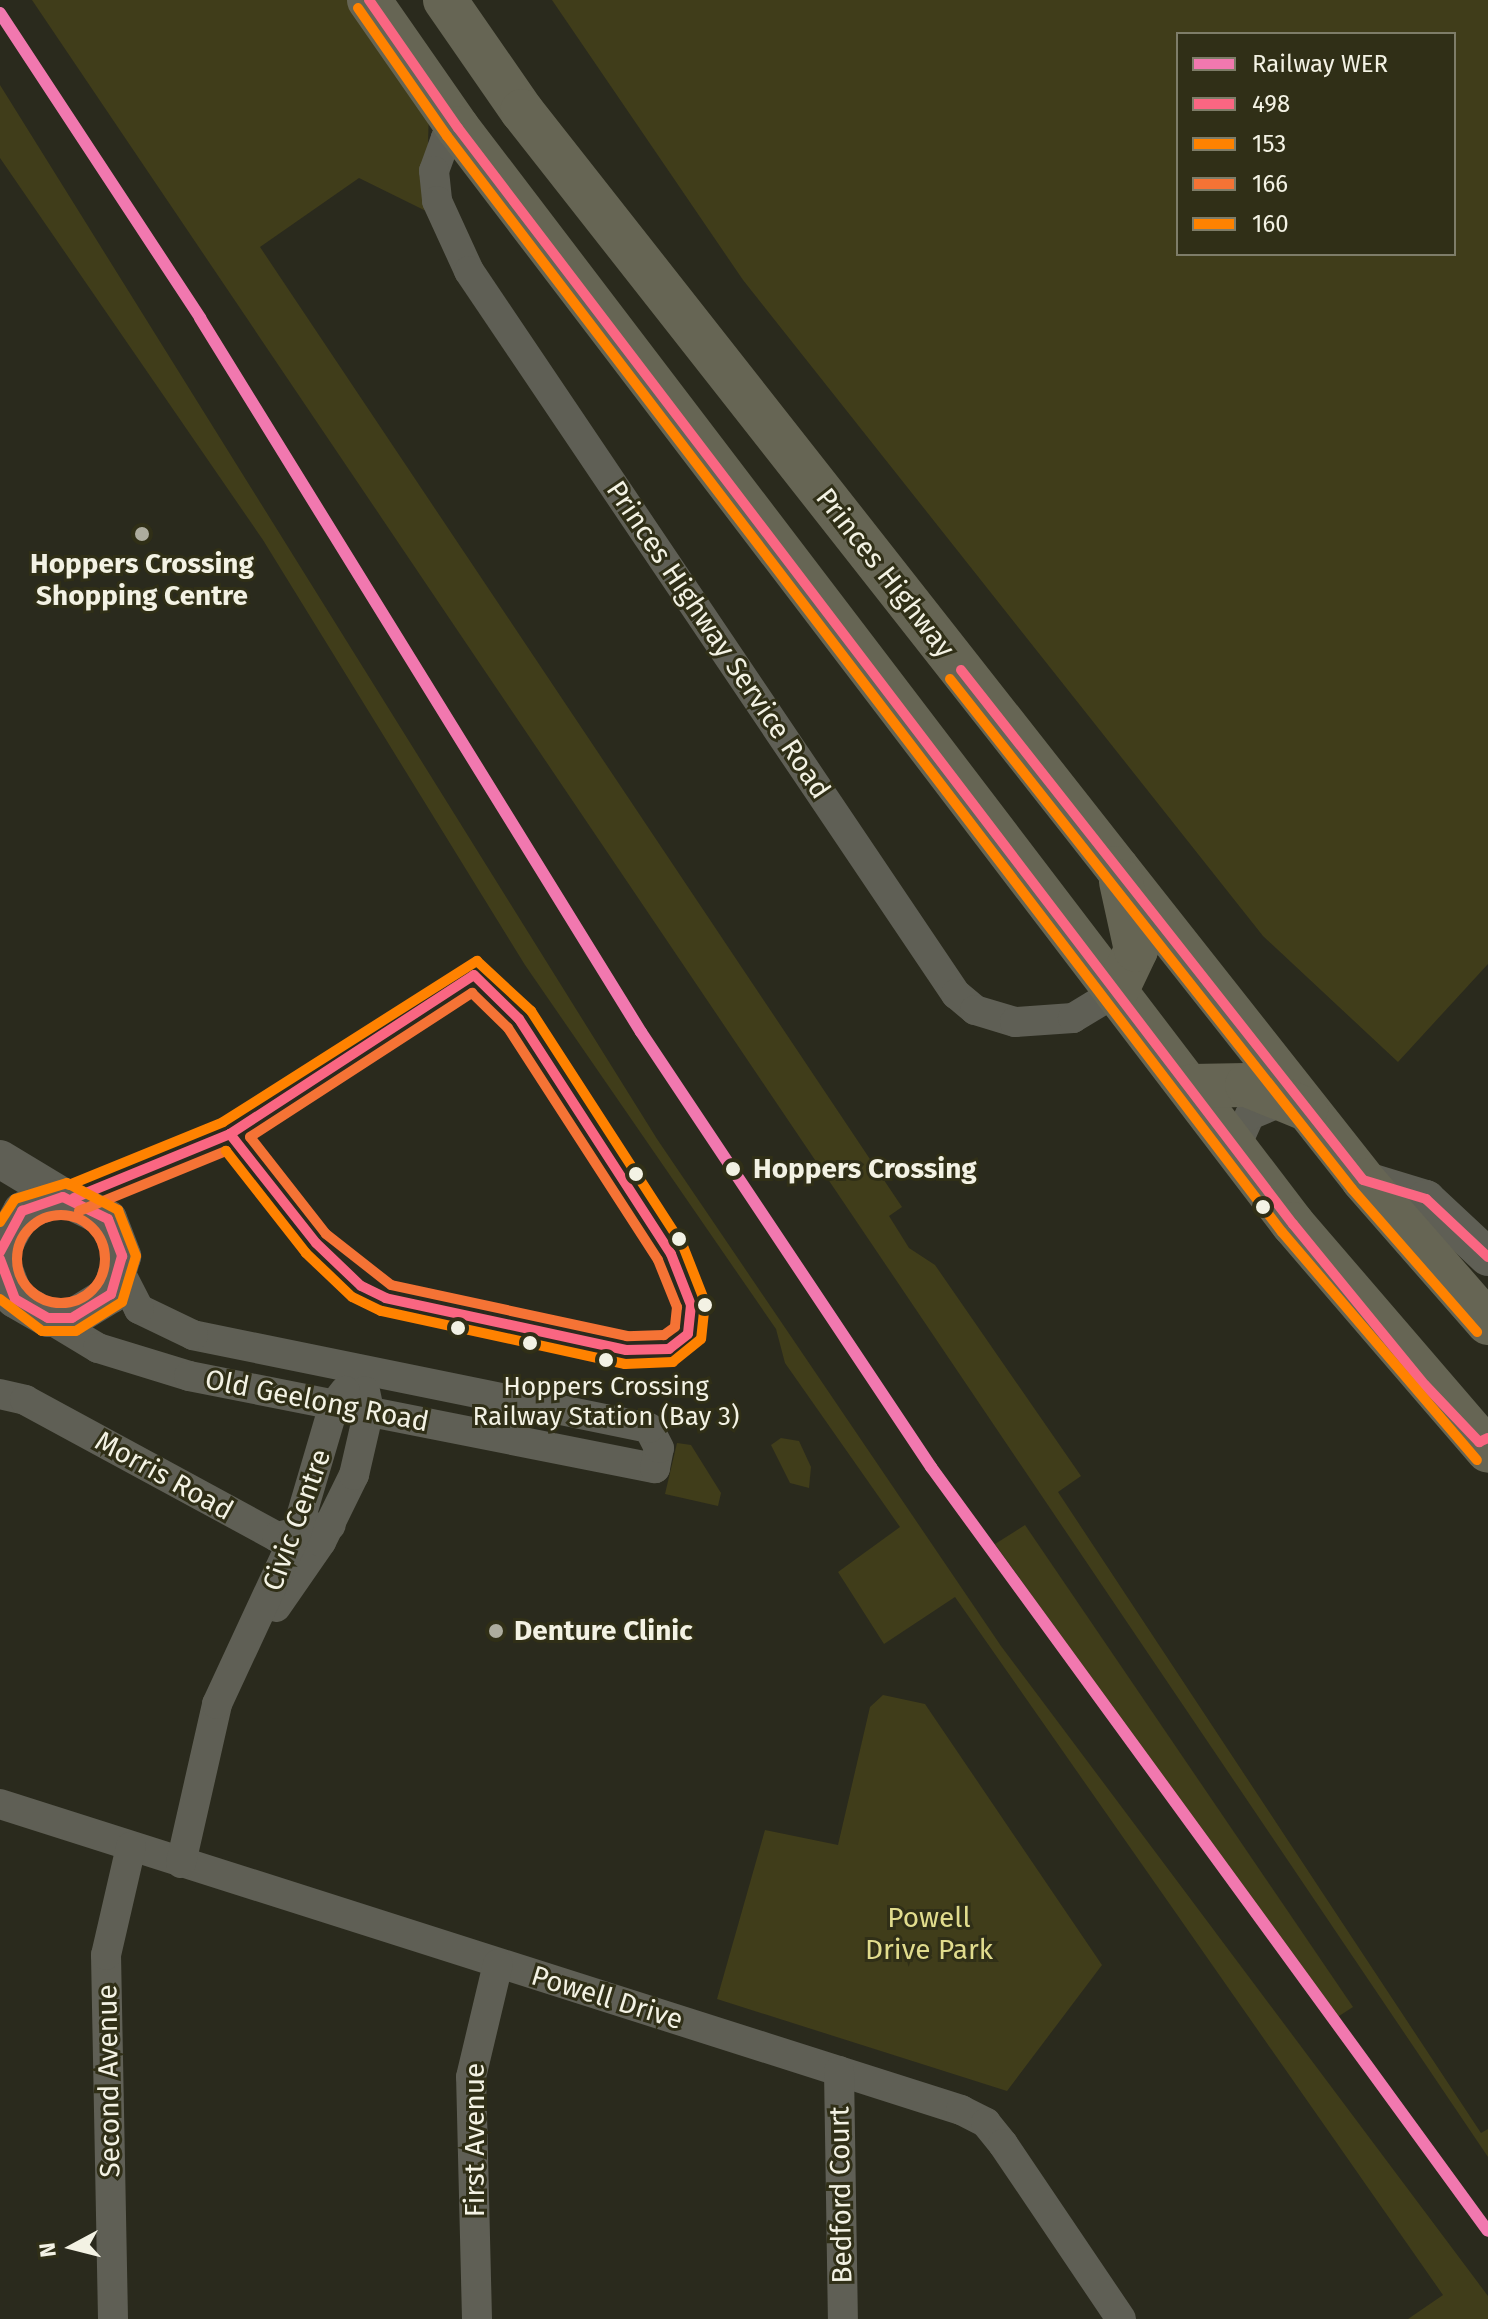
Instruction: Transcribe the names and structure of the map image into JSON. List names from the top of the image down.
{
  "streets": {
    "highway": ["Princes Highway"],
    "street": [
      "Princes Highway Service Road",
      "Old Geelong Road",
      "Morris Road",
      "Civic Centre",
      "Powell Drive",
      "Second Avenue",
      "First Avenue",
      "Bedford Court"
    ]
  },
  "crossings": [
    ["Old Geelong Road", "Civic Centre"],
    ["Morris Road", "Civic Centre"],
    ["Civic Centre", "Powell Drive"],
    ["Civic Centre", "Second Avenue"],
    ["Powell Drive", "Second Avenue"],
    ["Powell Drive", "First Avenue"],
    ["Powell Drive", "Bedford Court"]
  ],
  "parks": ["Powell Drive Park"],
  "places": [
    "Hoppers Crossing Shopping Centre",
    "Hoppers Crossing",
    "Hoppers Crossing Railway Station (Bay 3)",
    "Denture Clinic"
  ],
  "lines": [
    "transit line 498",
    "transit line 153",
    "rail line WER",
    "transit line 160",
    "transit line 166"
  ],
  "legend": [
    "Railway WER",
    "498",
    "153",
    "166",
    "160"
  ],
  "north": "left"
}
